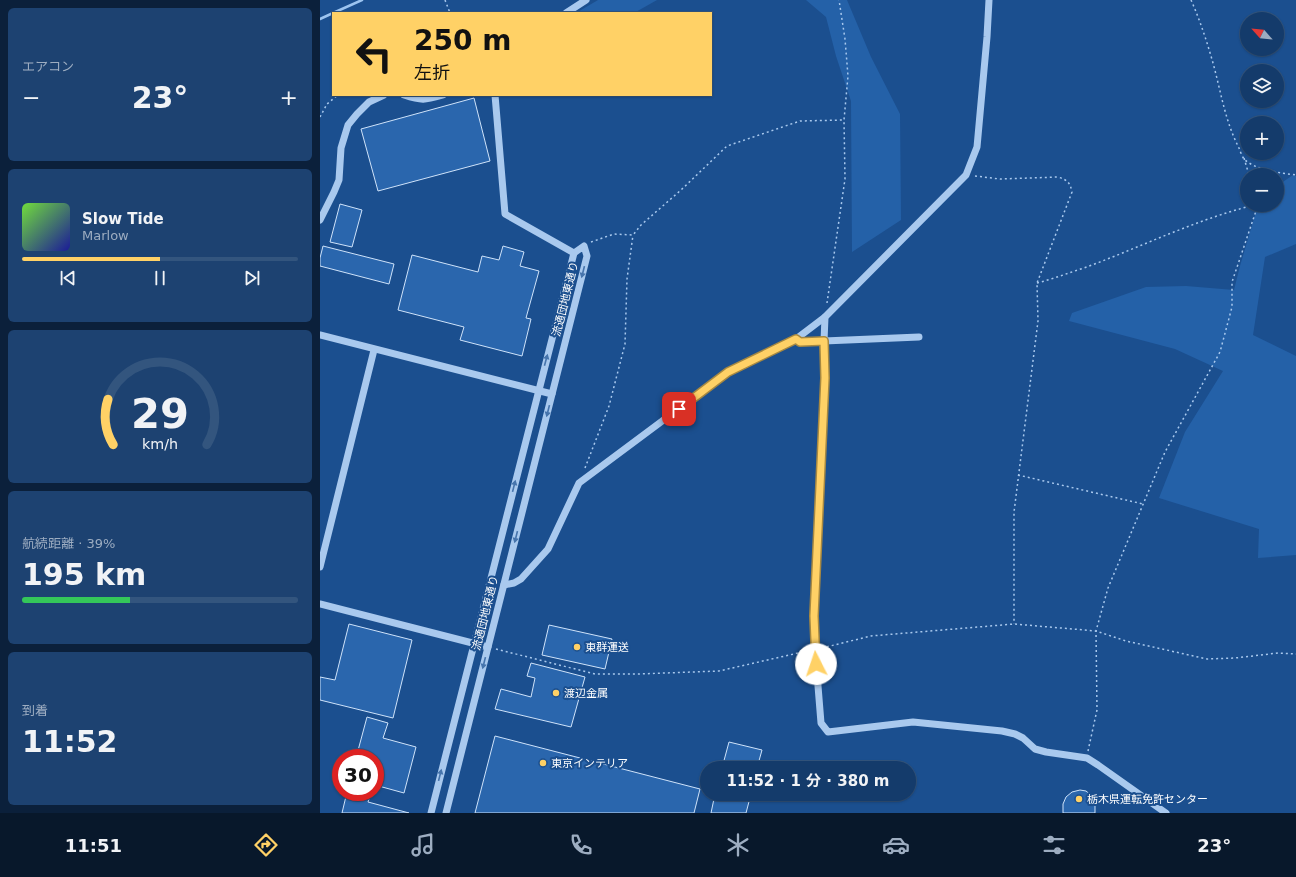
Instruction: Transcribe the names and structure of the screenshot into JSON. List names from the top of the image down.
{
  "streets": {
    "street": ["流通団地東通り"]
  },
  "places": [
    "東群運送",
    "渡辺金属",
    "東京インテリア",
    "栃木県運転免許センター"
  ],
  "north": "top left",
  "page": {
    "tile": [
      "エアコン",
      ["航続距離 · 39%", "195 km"],
      ["到着", "11:52"]
    ],
    "map_buttons": ["+", "−"],
    "turn": ["250 m", "左折"],
    "heat": ["−", "23°", "+"],
    "song": ["Slow Tide", "Marlow"],
    "limit": "30",
    "trip": "11:52 · 1 分 · 380 m",
    "tabs": ["11:51", "23°"],
    "gauge": ["29", "km/h"]
  }
}
